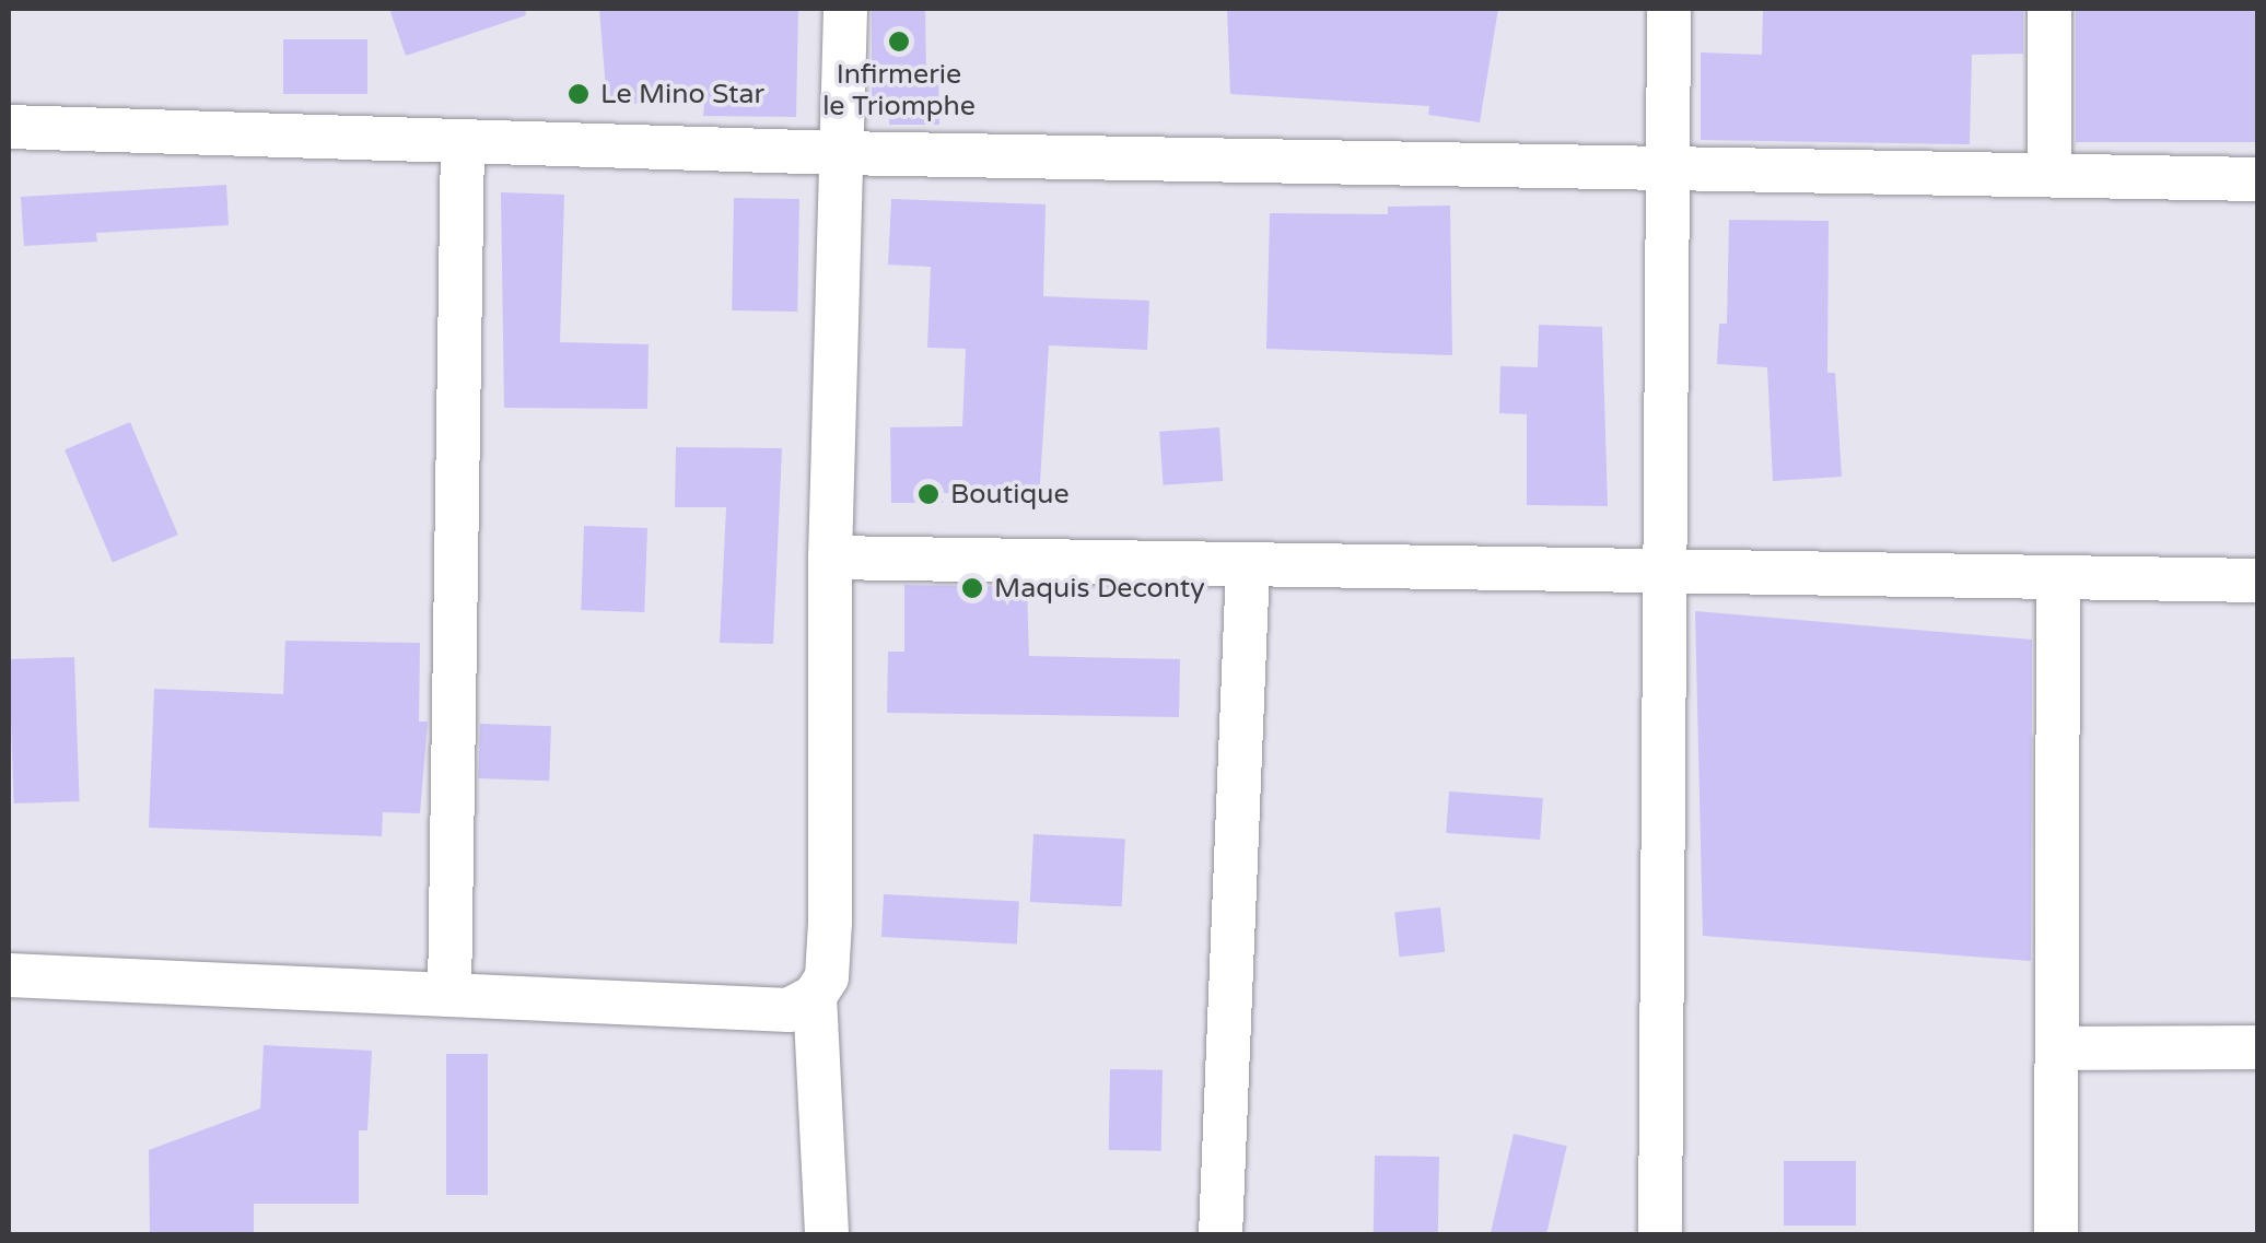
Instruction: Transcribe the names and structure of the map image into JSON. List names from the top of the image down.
{
  "places": [
    "Infirmerie le Triomphe",
    "Le Mino Star",
    "Boutique",
    "Maquis Deconty"
  ]
}
